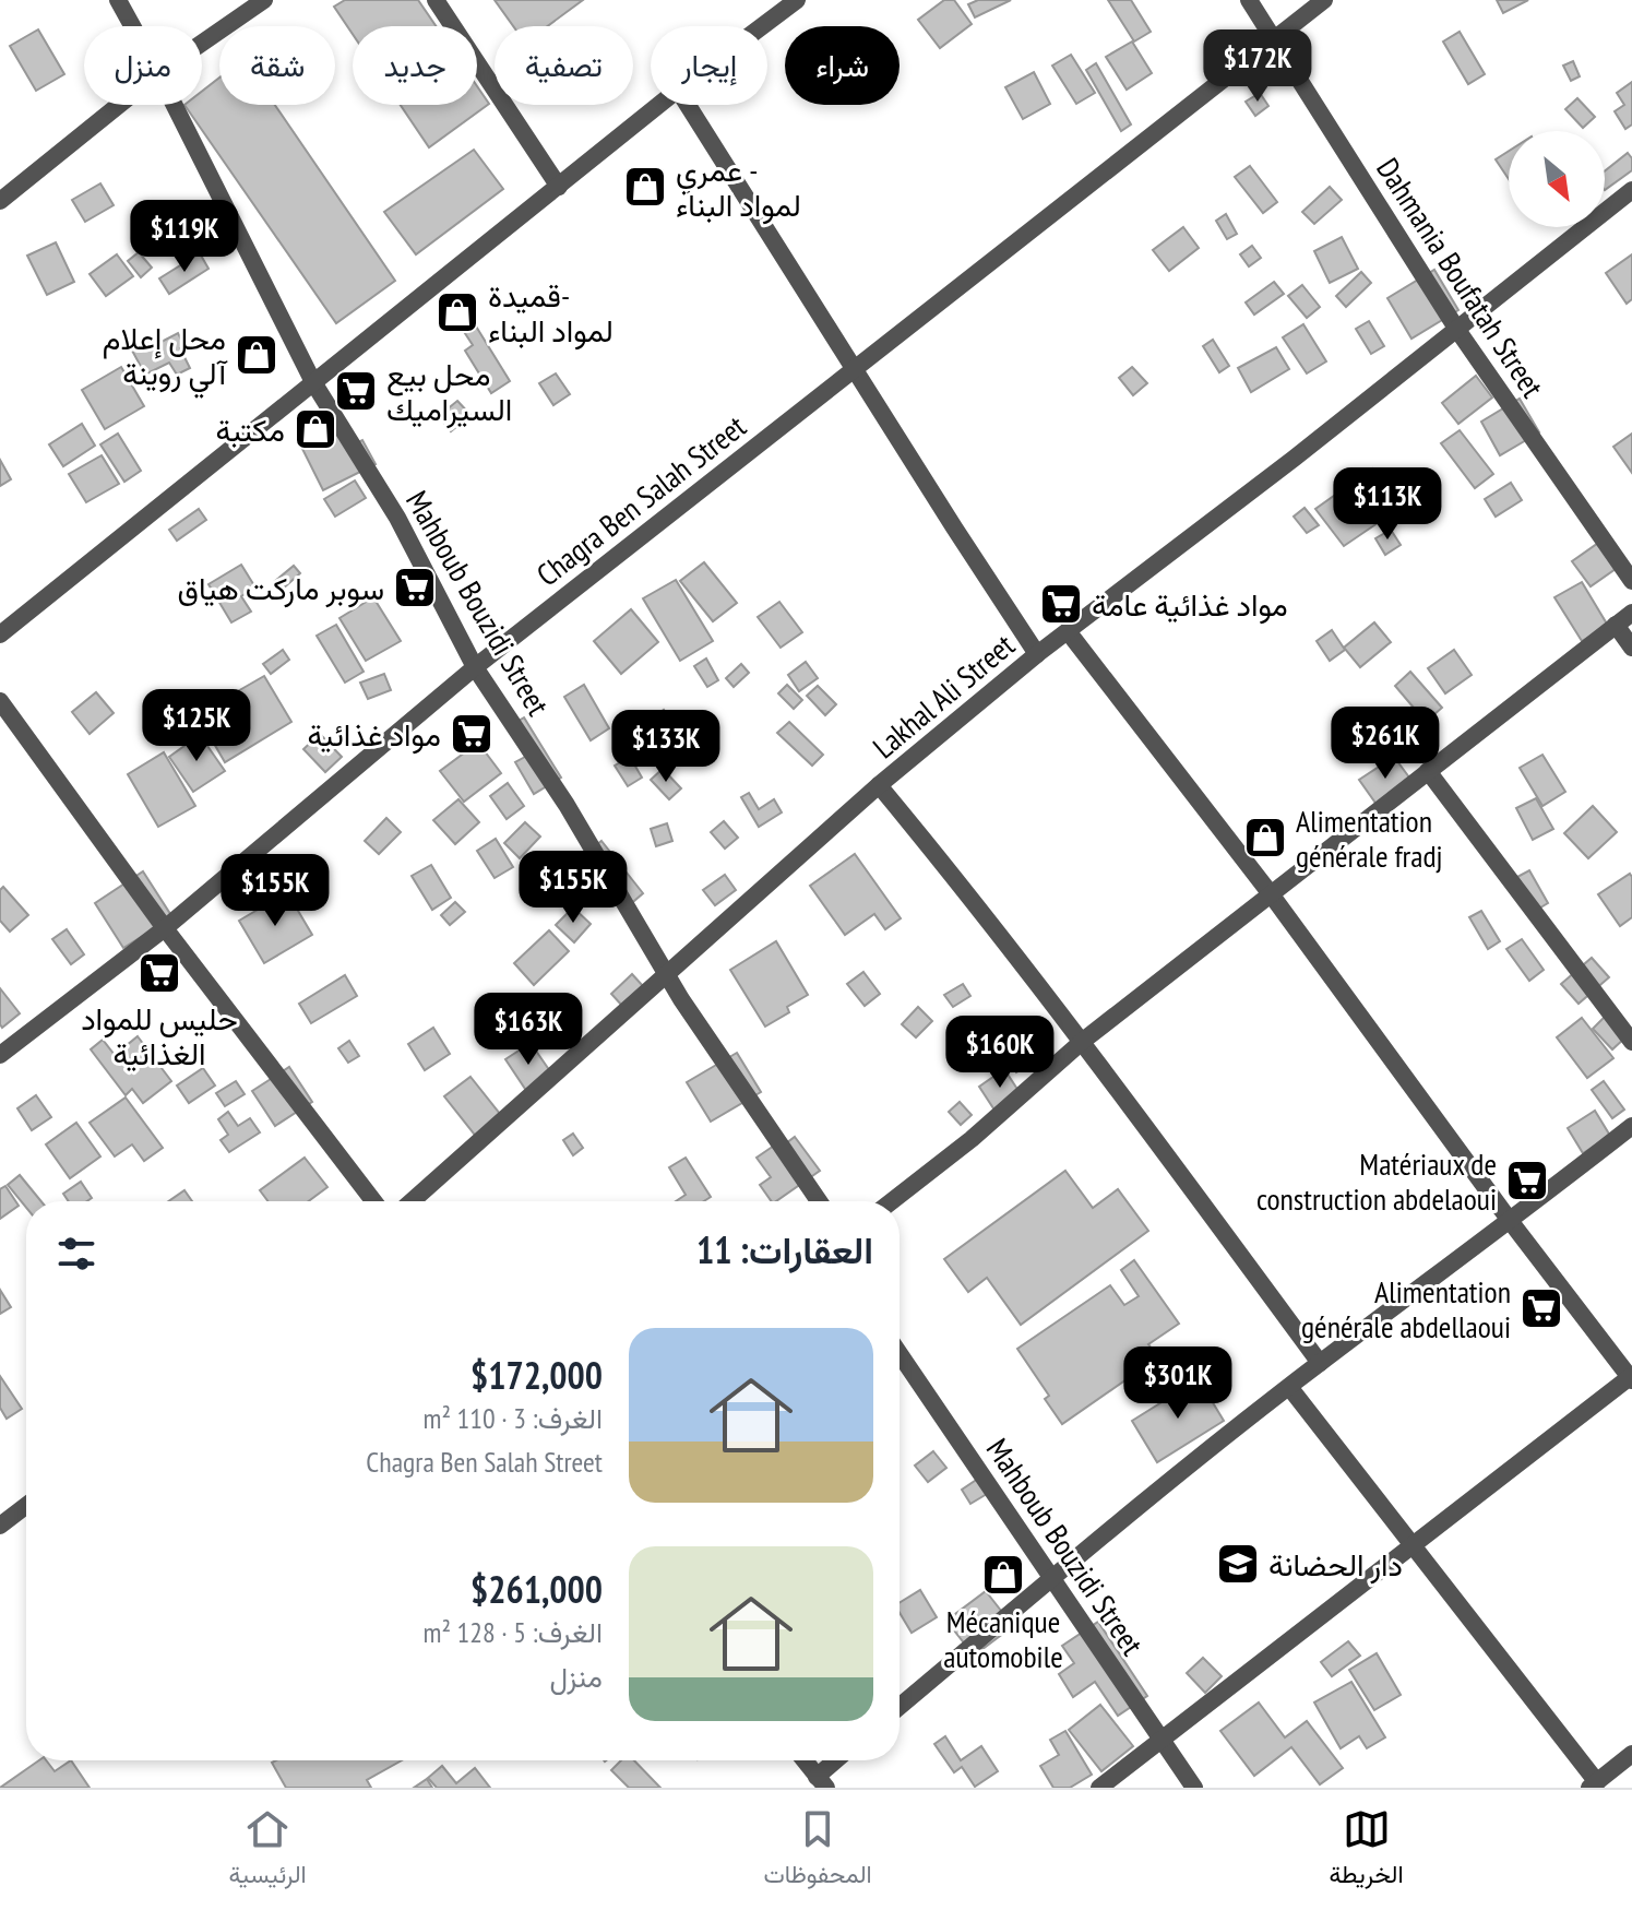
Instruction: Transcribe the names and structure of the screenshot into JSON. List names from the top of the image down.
{
  "streets": {
    "street": [
      "Dahmania Boufatah Street",
      "Chagra Ben Salah Street",
      "Mahboub Bouzidi Street",
      "Lakhal Ali Street"
    ]
  },
  "crossings": [
    ["Dahmania Boufatah Street", "Chagra Ben Salah Street"],
    ["Dahmania Boufatah Street", "Lakhal Ali Street"],
    ["Chagra Ben Salah Street", "Mahboub Bouzidi Street"],
    ["Mahboub Bouzidi Street", "Lakhal Ali Street"]
  ],
  "places": {
    "shop": [
      "عمري - لمواد البناء",
      "قميدة- لمواد البناء",
      "محل إعلام آلي روينة",
      "مكتبة",
      "Alimentation générale fradj",
      "Mécanique automobile"
    ],
    "supermarket": [
      "محل بيع السيراميك",
      "سوبر ماركت هياق",
      "مواد غذائية عامة",
      "مواد غذائية",
      "حليس للمواد الغذائية",
      "Matériaux de construction abdelaoui",
      "Alimentation générale abdellaoui"
    ],
    "school or university": ["دار الحضانة"]
  },
  "north": "bottom right",
  "page": {
    "chip": [
      "شراء",
      "إيجار",
      "تصفية",
      "جديد",
      "شقة",
      "منزل"
    ],
    "price": [
      "$172K",
      "$119K",
      "$113K",
      "$125K",
      "$261K",
      "$133K",
      "$155K",
      "$155K",
      "$163K",
      "$160K",
      "$301K"
    ],
    "heading": "العقارات: 11",
    "list": [
      {
        "name": "$172,000",
        "note": "الغرف: 3 · 110 m² · Chagra Ben Salah Street"
      },
      {
        "name": "$261,000",
        "note": "الغرف: 5 · 128 m² · منزل"
      }
    ],
    "tabs": ["الخريطة", "المحفوظات", "الرئيسية"]
  }
}
